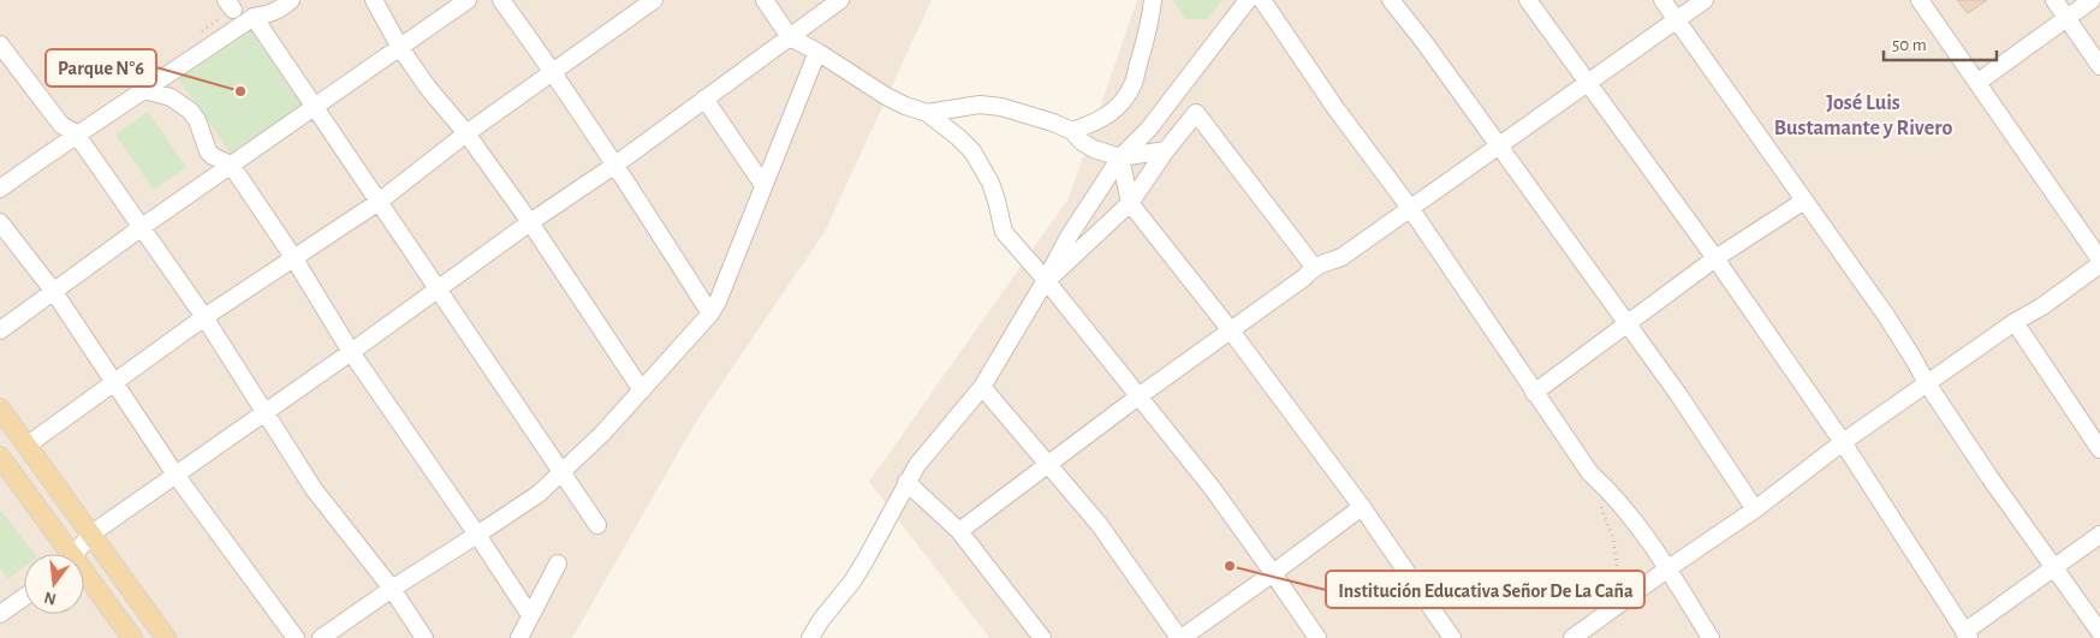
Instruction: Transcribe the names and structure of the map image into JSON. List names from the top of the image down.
{
  "districts": ["José Luis Bustamante y Rivero"],
  "places": ["Parque N°6", "Institución Educativa Señor De La Caña"],
  "scale_bar": "50 m",
  "north": "bottom"
}
